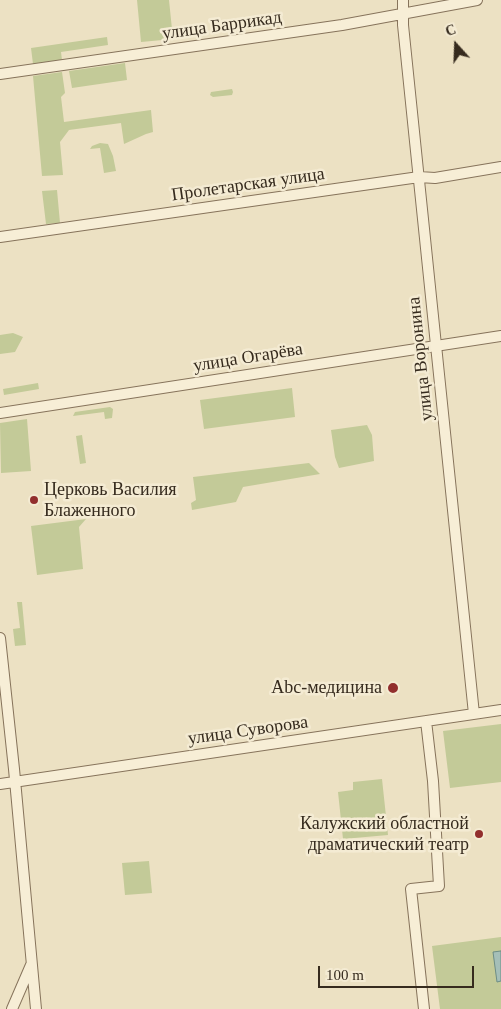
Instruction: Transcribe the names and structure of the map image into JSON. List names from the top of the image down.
{
  "streets": {
    "street": [
      "улица Баррикад",
      "Пролетарская улица",
      "улица Огарёва",
      "улица Воронина",
      "улица Суворова"
    ]
  },
  "crossings": [
    ["улица Баррикад", "улица Воронина"],
    ["Пролетарская улица", "улица Воронина"],
    ["улица Огарёва", "улица Воронина"],
    ["улица Воронина", "улица Суворова"]
  ],
  "places": ["Церковь Василия Блаженного", "Abc-медицина", "Калужский областной драматический театр"],
  "scale_bar": "100 m",
  "north": "top"
}
